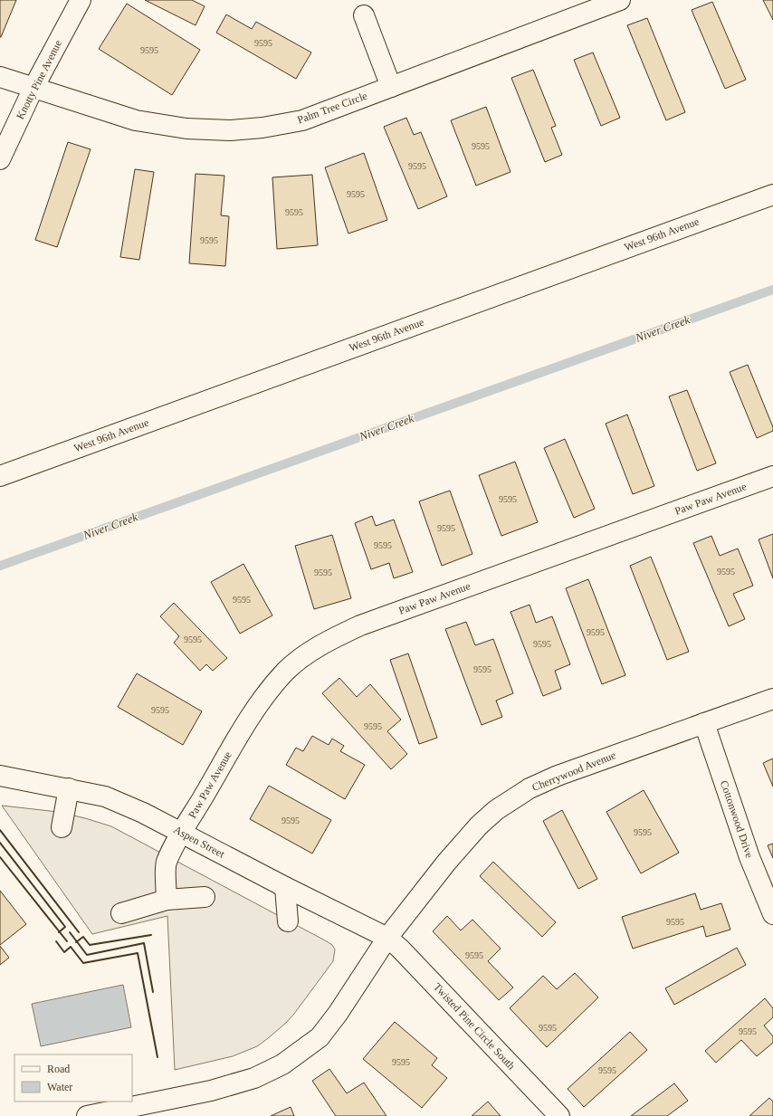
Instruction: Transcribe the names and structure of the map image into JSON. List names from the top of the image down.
{
  "streets": {
    "street": [
      "Knotty Pine Avenue",
      "Palm Tree Circle",
      "West 96th Avenue",
      "Paw Paw Avenue",
      "Cherrywood Avenue",
      "Cottonwood Drive",
      "Aspen Street",
      "Twisted Pine Circle South"
    ]
  },
  "crossings": [
    ["Knotty Pine Avenue", "Palm Tree Circle"],
    ["Paw Paw Avenue", "Aspen Street"],
    ["Cherrywood Avenue", "Cottonwood Drive"],
    ["Cherrywood Avenue", "Aspen Street"],
    ["Cherrywood Avenue", "Twisted Pine Circle South"],
    ["Aspen Street", "Twisted Pine Circle South"]
  ],
  "water": ["Niver Creek"],
  "house_numbers": [
    "9595",
    "9595",
    "9595",
    "9595",
    "9595",
    "9595",
    "9595",
    "9595",
    "9595",
    "9595",
    "9595",
    "9595",
    "9595",
    "9595",
    "9595",
    "9595",
    "9595",
    "9595",
    "9595",
    "9595",
    "9595",
    "9595",
    "9595",
    "9595",
    "9595",
    "9595",
    "9595"
  ],
  "legend": ["Road", "Water"]
}
